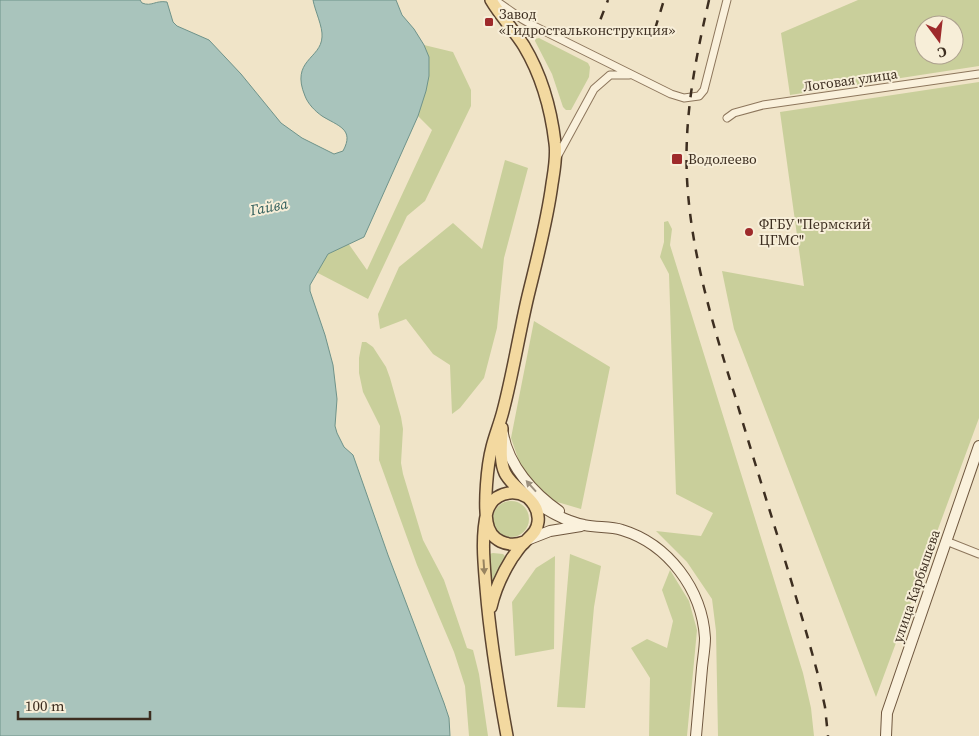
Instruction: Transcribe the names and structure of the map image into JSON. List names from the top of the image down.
{
  "streets": {
    "main road": ["улица Карбышева"],
    "street": ["Логовая улица"]
  },
  "water": ["Гайва"],
  "places": {
    "transit": ["Завод «Гидростальконструкция»", "Водолеево"],
    "other": ["ФГБУ \"Пермский ЦГМС\""]
  },
  "scale_bar": "100 m",
  "north": "bottom"
}
